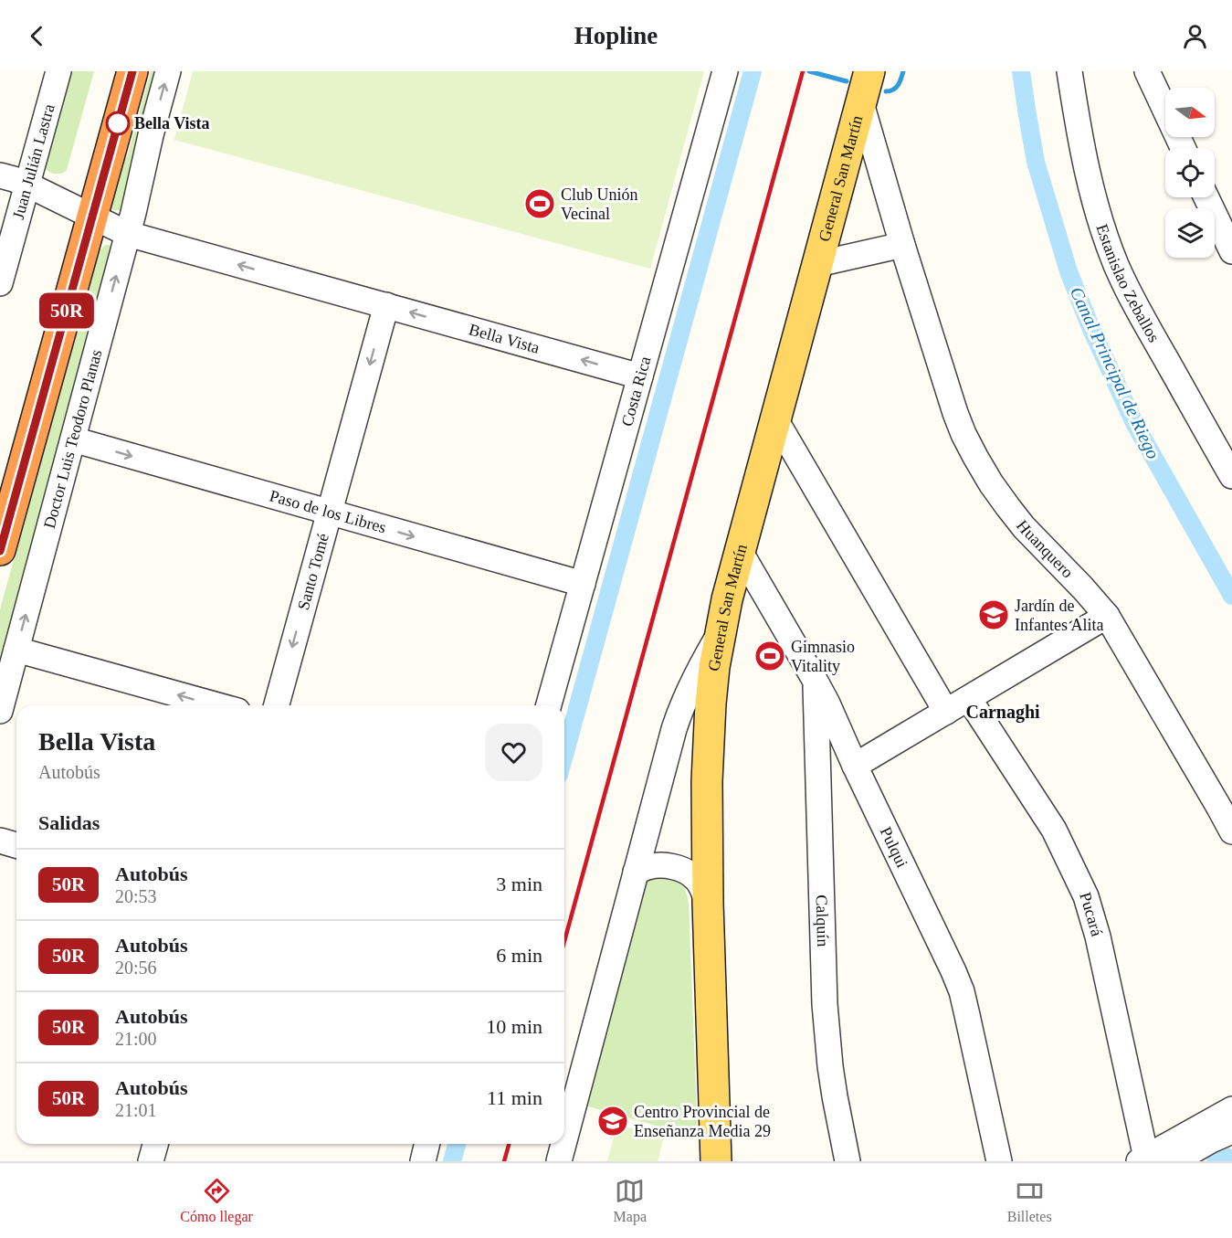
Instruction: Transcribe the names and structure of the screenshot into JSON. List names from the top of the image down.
{
  "streets": {
    "main road": ["General San Martín"],
    "street": [
      "Juan Julián Lastra",
      "Estanislao Zeballos",
      "Bella Vista",
      "Costa Rica",
      "Doctor Luis Teodoro Planas",
      "Paso de los Libres",
      "Huanquero",
      "Santo Tomé",
      "Pulqui",
      "Pucará",
      "Calquín"
    ]
  },
  "crossings": [
    ["Juan Julián Lastra", "Bella Vista"],
    ["General San Martín", "Huanquero"],
    ["General San Martín", "Pulqui"],
    ["Bella Vista", "Costa Rica"],
    ["Bella Vista", "Doctor Luis Teodoro Planas"],
    ["Bella Vista", "Santo Tomé"],
    ["Costa Rica", "Paso de los Libres"],
    ["Doctor Luis Teodoro Planas", "Paso de los Libres"],
    ["Paso de los Libres", "Santo Tomé"],
    ["Pulqui", "Calquín"]
  ],
  "one_way": ["Bella Vista", "Doctor Luis Teodoro Planas", "Santo Tomé"],
  "districts": ["Carnaghi"],
  "water": ["Canal Principal de Riego"],
  "places": {
    "other": ["Bella Vista"],
    "sports": ["Club Unión Vecinal", "Gimnasio Vitality"],
    "school or university": ["Jardín de Infantes Alita", "Centro Provincial de Enseñanza Media 29"]
  },
  "lines": ["bus line 50R"],
  "north": "right",
  "page": {
    "header": "Hopline",
    "on_map": "50R",
    "heading": [
      ["Bella Vista", "Autobús"],
      "Salidas"
    ],
    "list": [
      {
        "mark": "50R",
        "name": "Autobús",
        "note": "20:53",
        "value": "3 min"
      },
      {
        "mark": "50R",
        "name": "Autobús",
        "note": "20:56",
        "value": "6 min"
      },
      {
        "mark": "50R",
        "name": "Autobús",
        "note": "21:00",
        "value": "10 min"
      },
      {
        "mark": "50R",
        "name": "Autobús",
        "note": "21:01",
        "value": "11 min"
      }
    ],
    "tabs": ["Cómo llegar", "Mapa", "Billetes"]
  }
}
